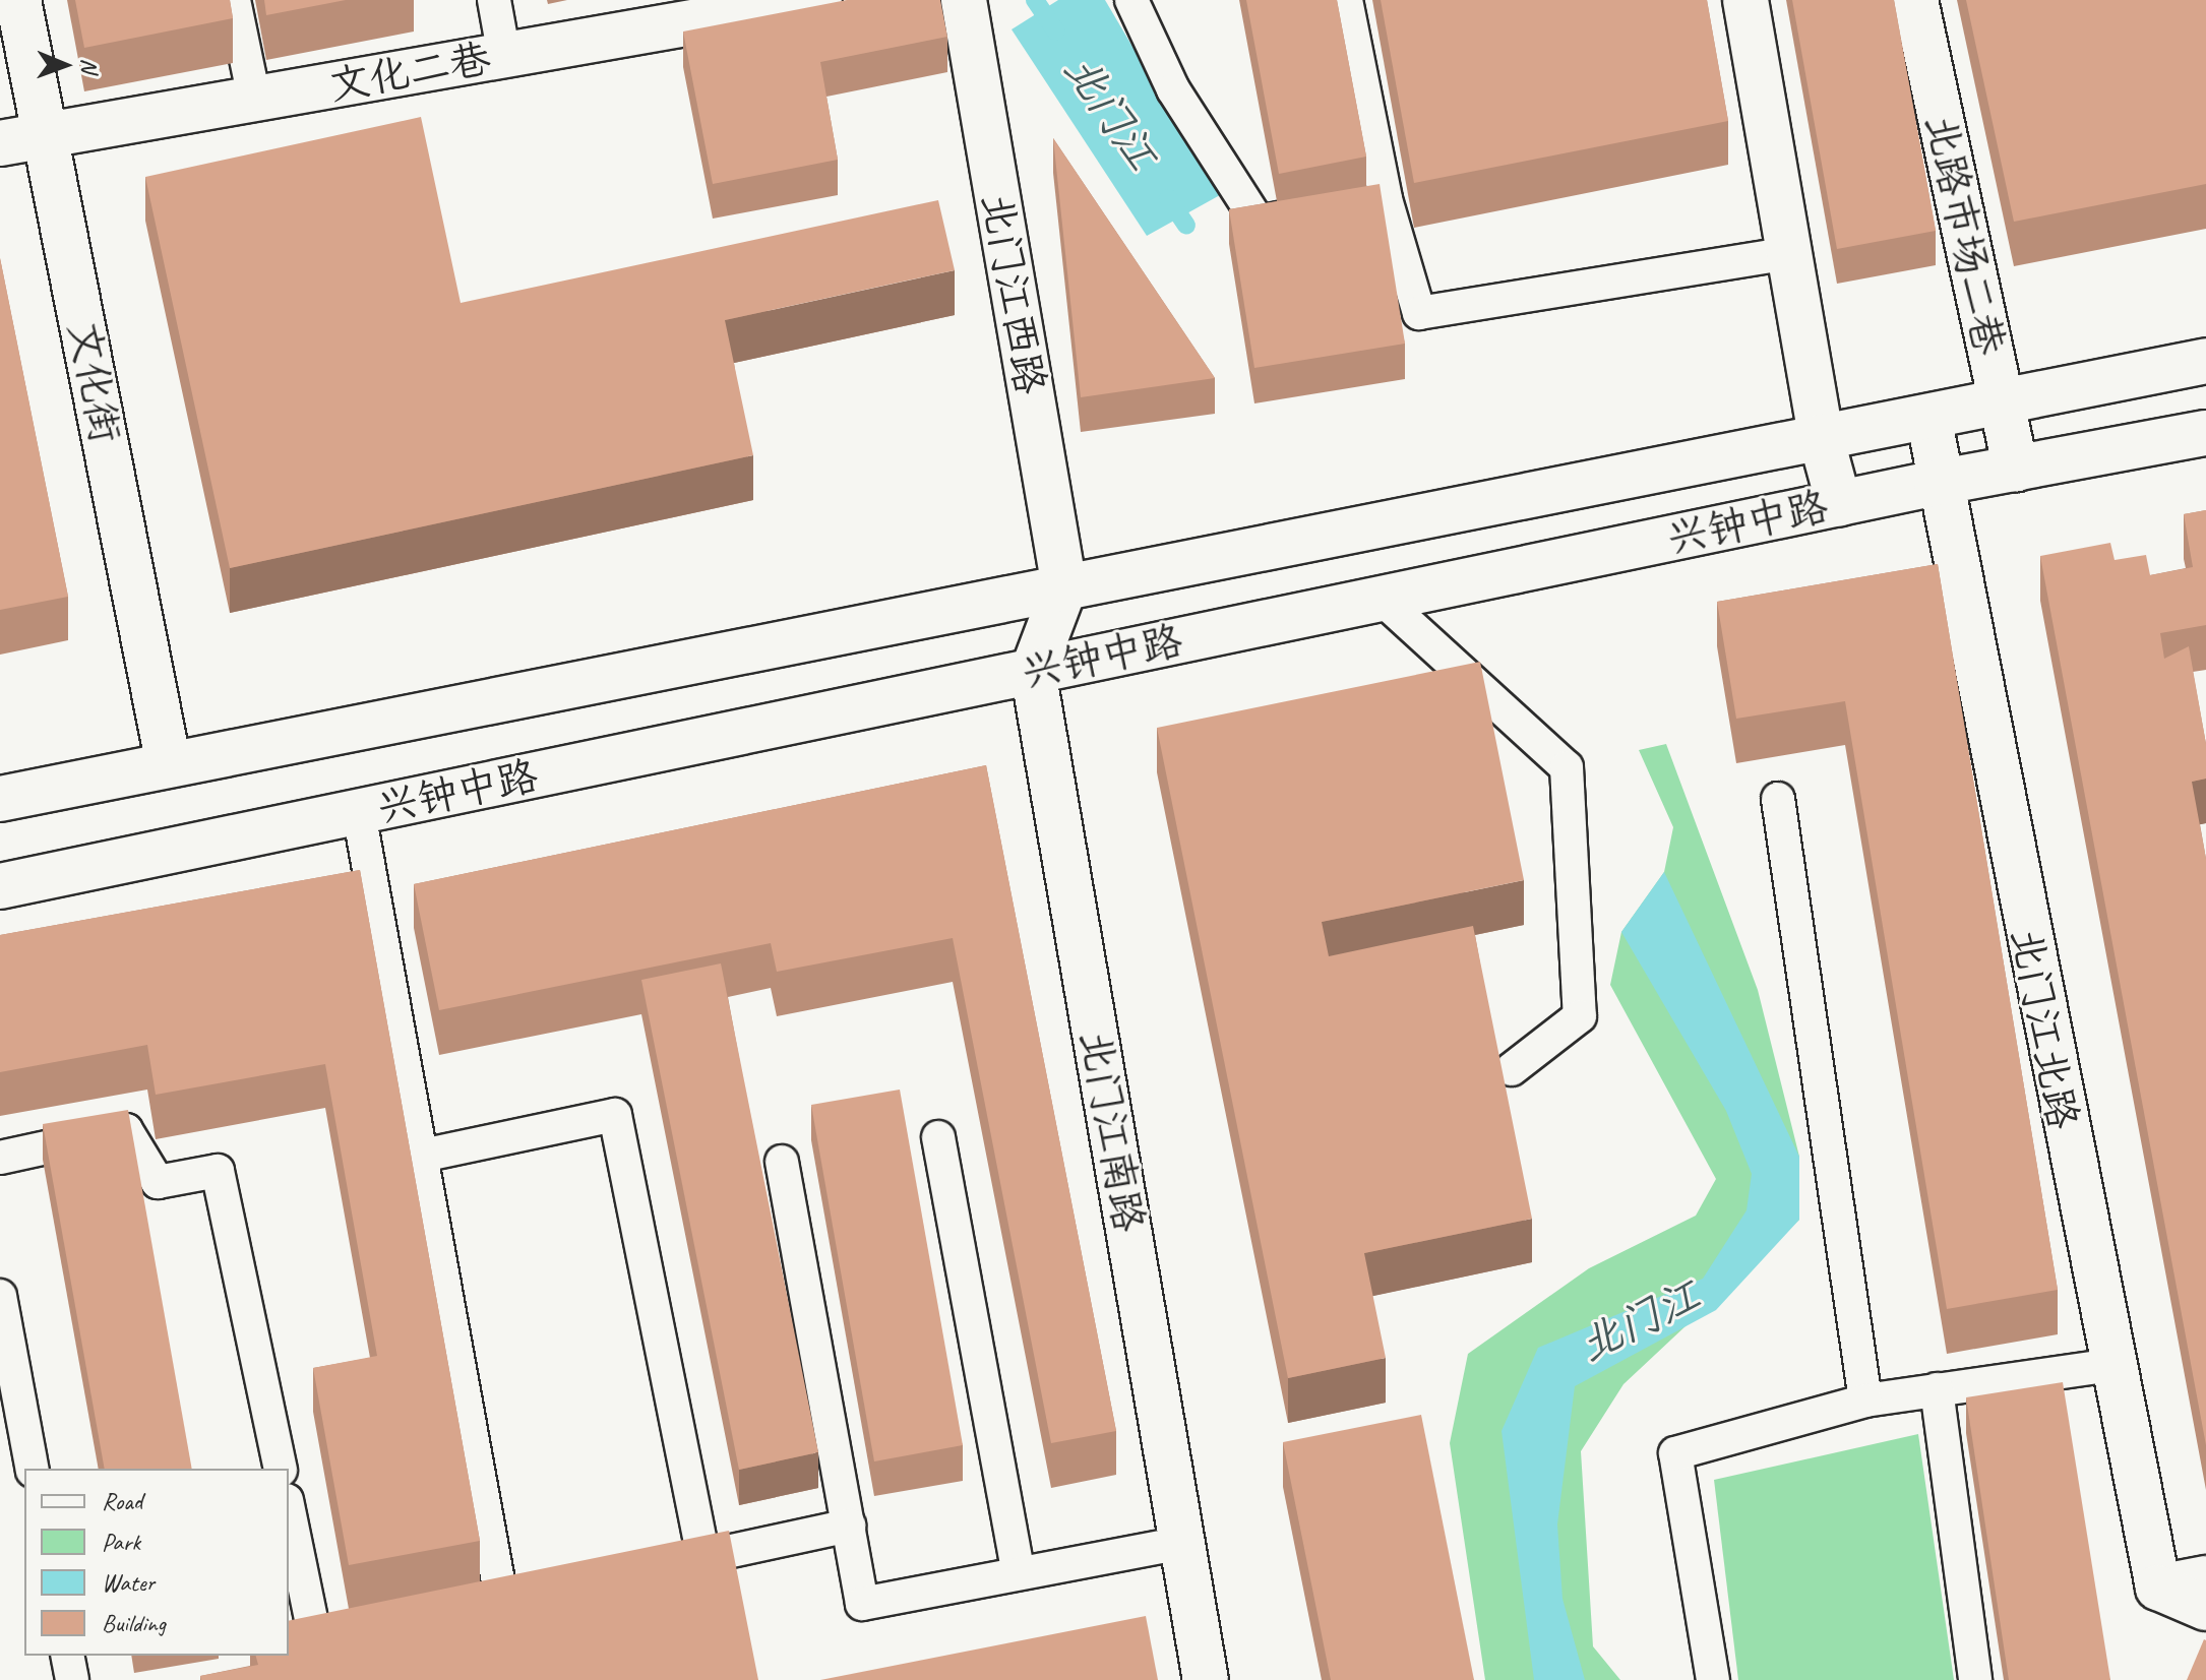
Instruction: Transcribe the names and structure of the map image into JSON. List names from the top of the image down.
{
  "streets": {
    "street": [
      "文化二巷",
      "北路市场二巷",
      "北门江西路",
      "文化街",
      "兴钟中路",
      "北门江北路",
      "北门江南路"
    ]
  },
  "crossings": [
    ["文化二巷", "文化街"],
    ["北路市场二巷", "兴钟中路"],
    ["北门江西路", "兴钟中路"],
    ["文化街", "兴钟中路"],
    ["兴钟中路", "北门江北路"],
    ["兴钟中路", "北门江南路"]
  ],
  "water": ["北门江"],
  "legend": [
    "Road",
    "Park",
    "Water",
    "Building"
  ],
  "north": "right"
}
